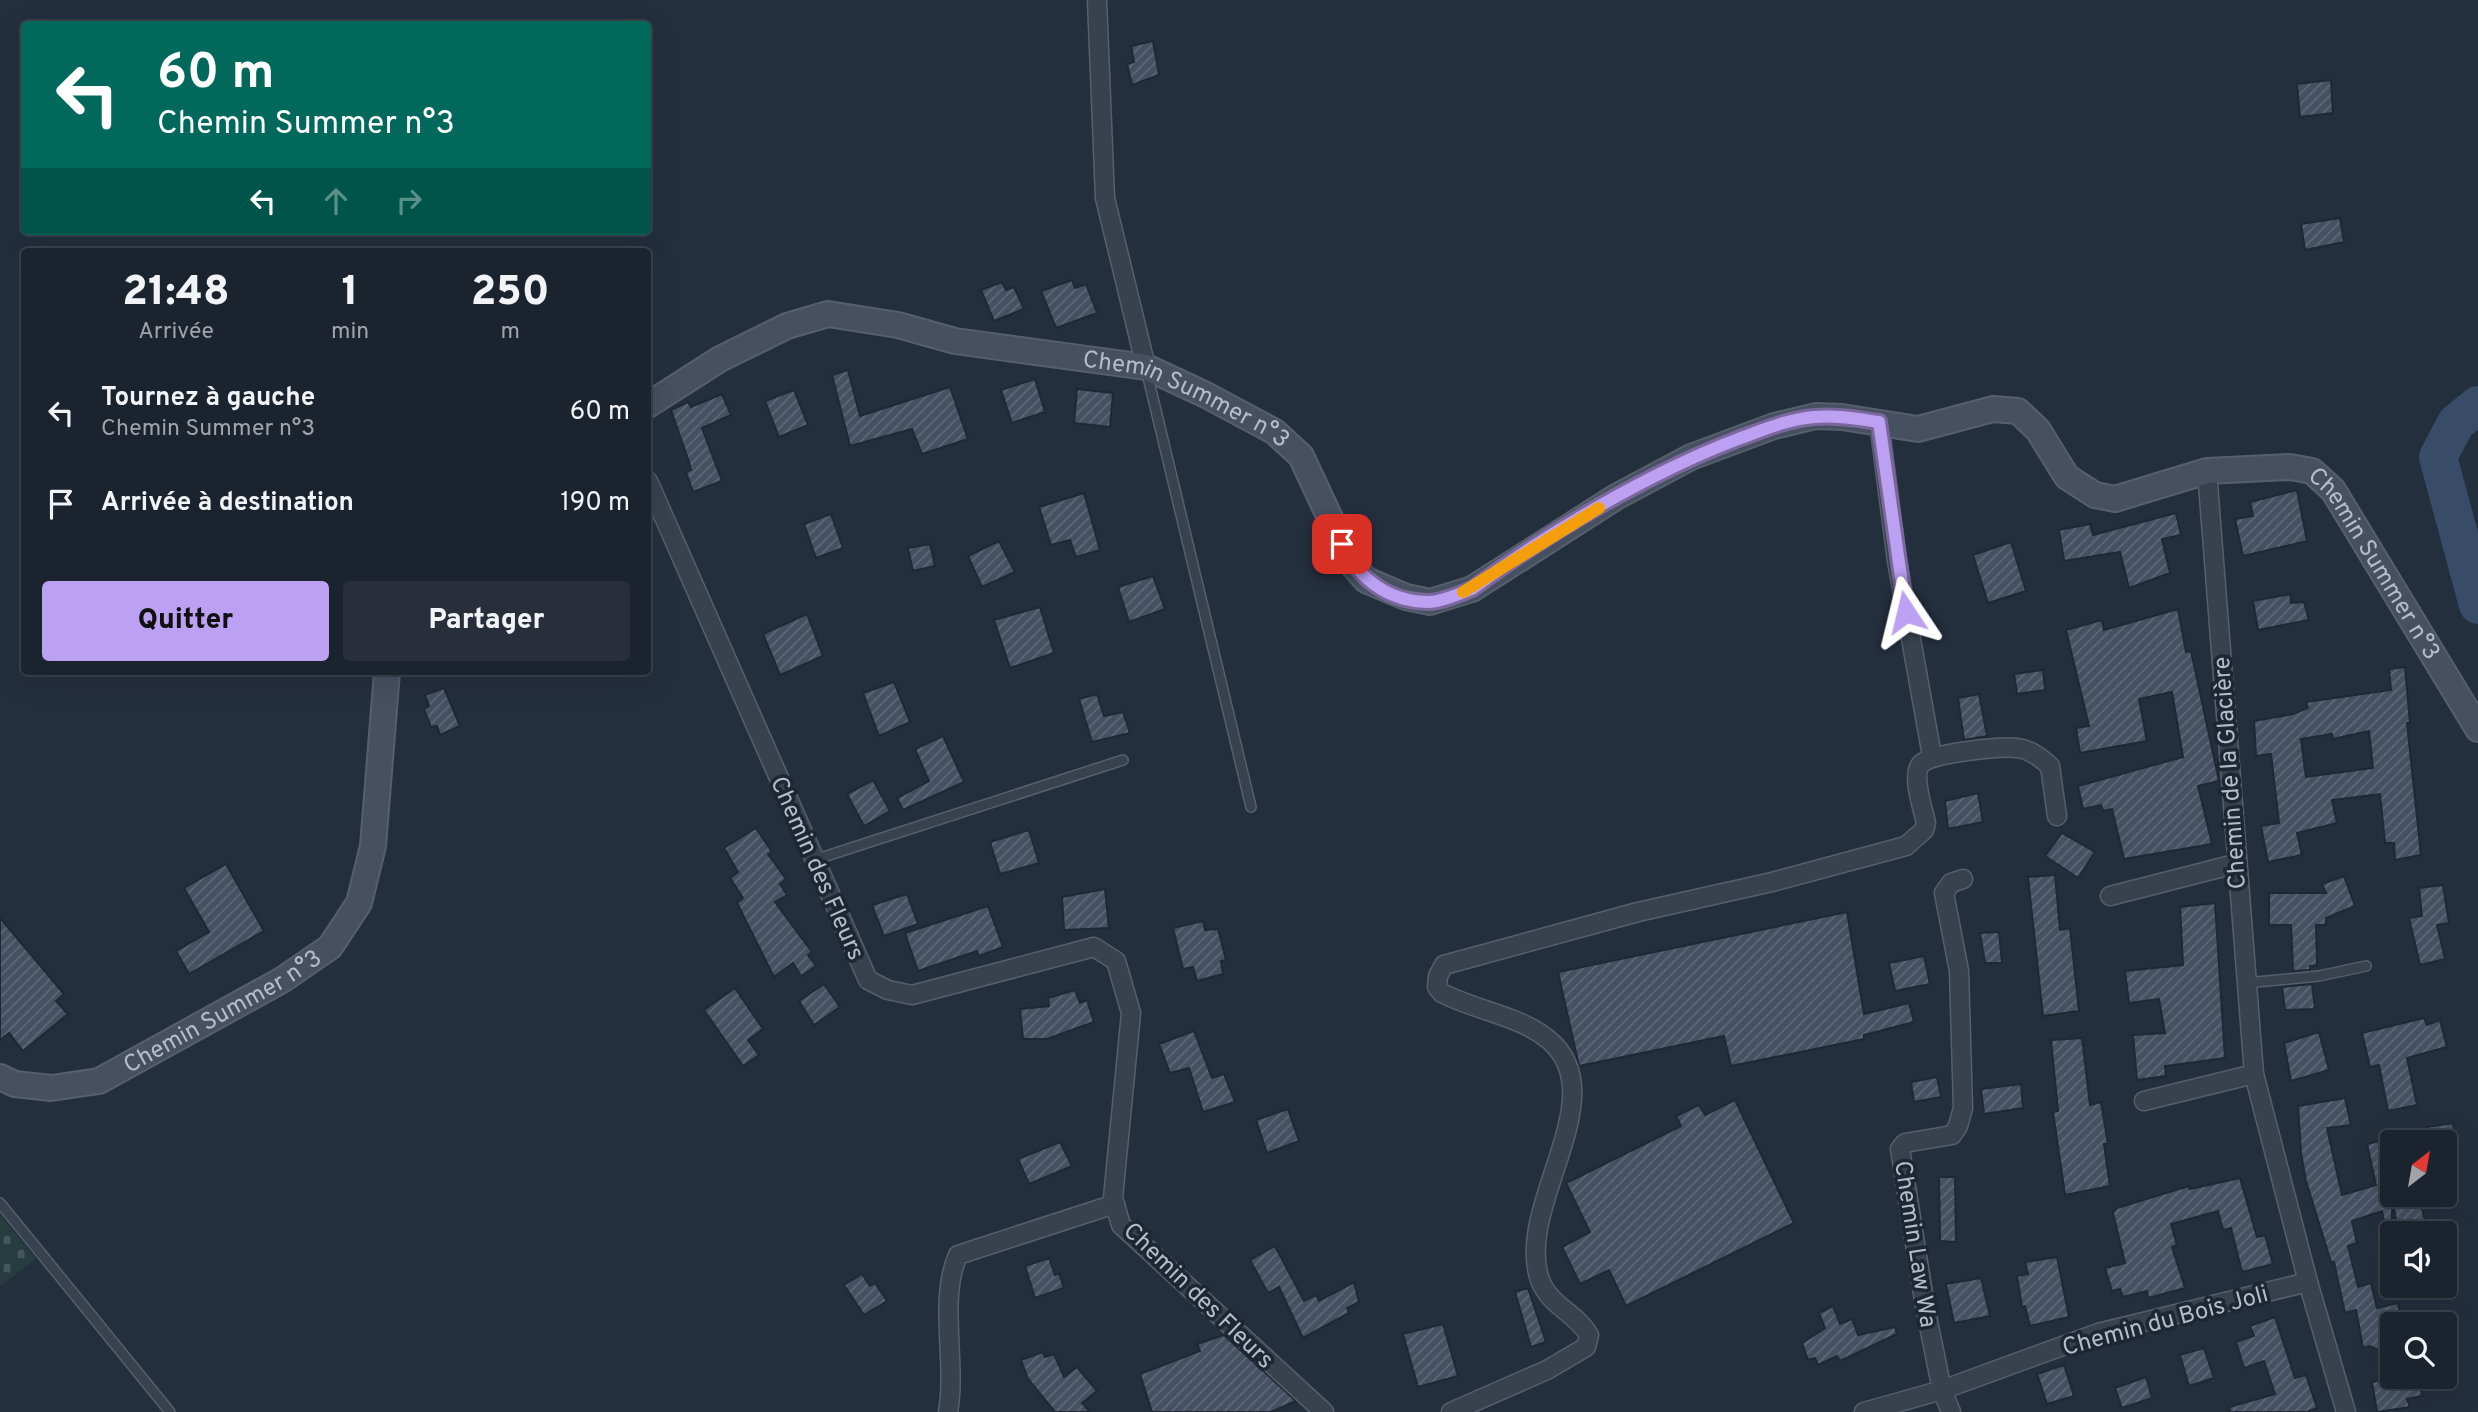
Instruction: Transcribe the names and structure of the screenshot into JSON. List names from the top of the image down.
{
  "streets": {
    "street": [
      "Chemin Summer n°3",
      "Chemin de la Glacière",
      "Chemin des Fleurs",
      "Chemin Law Wa",
      "Chemin du Bois Joli"
    ]
  },
  "crossings": [
    ["Chemin Summer n°3", "Chemin de la Glacière"],
    ["Chemin de la Glacière", "Chemin du Bois Joli"],
    ["Chemin Law Wa", "Chemin du Bois Joli"]
  ],
  "north": "top right",
  "page": {
    "turn": ["60 m", "Chemin Summer n°3"],
    "eta": [
      "21:48",
      "Arrivée",
      "1",
      "min",
      "250",
      "m"
    ],
    "list": [
      {
        "name": "Tournez à gauche",
        "note": "Chemin Summer n°3",
        "value": "60 m"
      },
      {
        "name": "Arrivée à destination",
        "value": "190 m"
      }
    ],
    "buttons": ["Quitter", "Partager"]
  }
}
